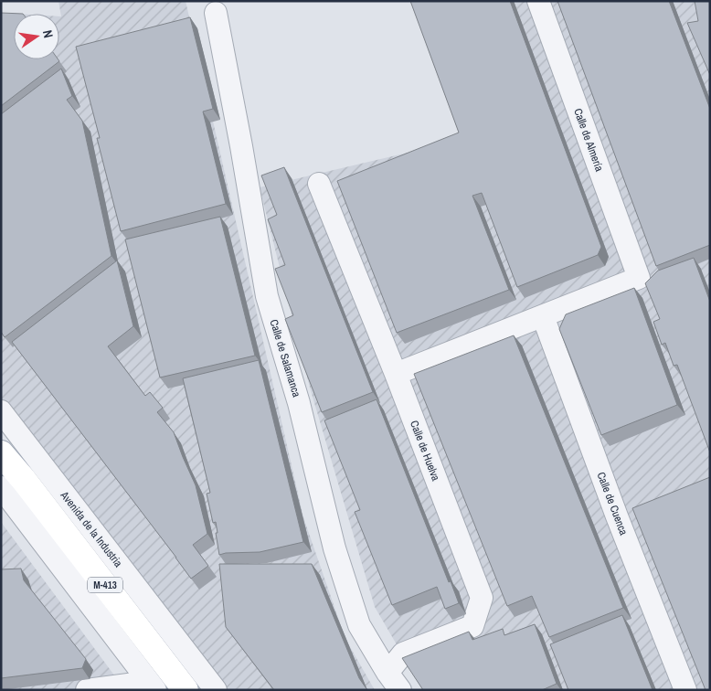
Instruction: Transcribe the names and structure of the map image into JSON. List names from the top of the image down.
{
  "streets": {
    "main road": ["Avenida de la Industria", "M-413"],
    "street": [
      "Calle de Almería",
      "Calle de Salamanca",
      "Calle de Huelva",
      "Calle de Cuenca"
    ]
  },
  "crossings": [
    ["Calle de Almería", "Calle de Cuenca"],
    ["Calle de Salamanca", "Calle de Huelva"]
  ],
  "north": "right"
}
